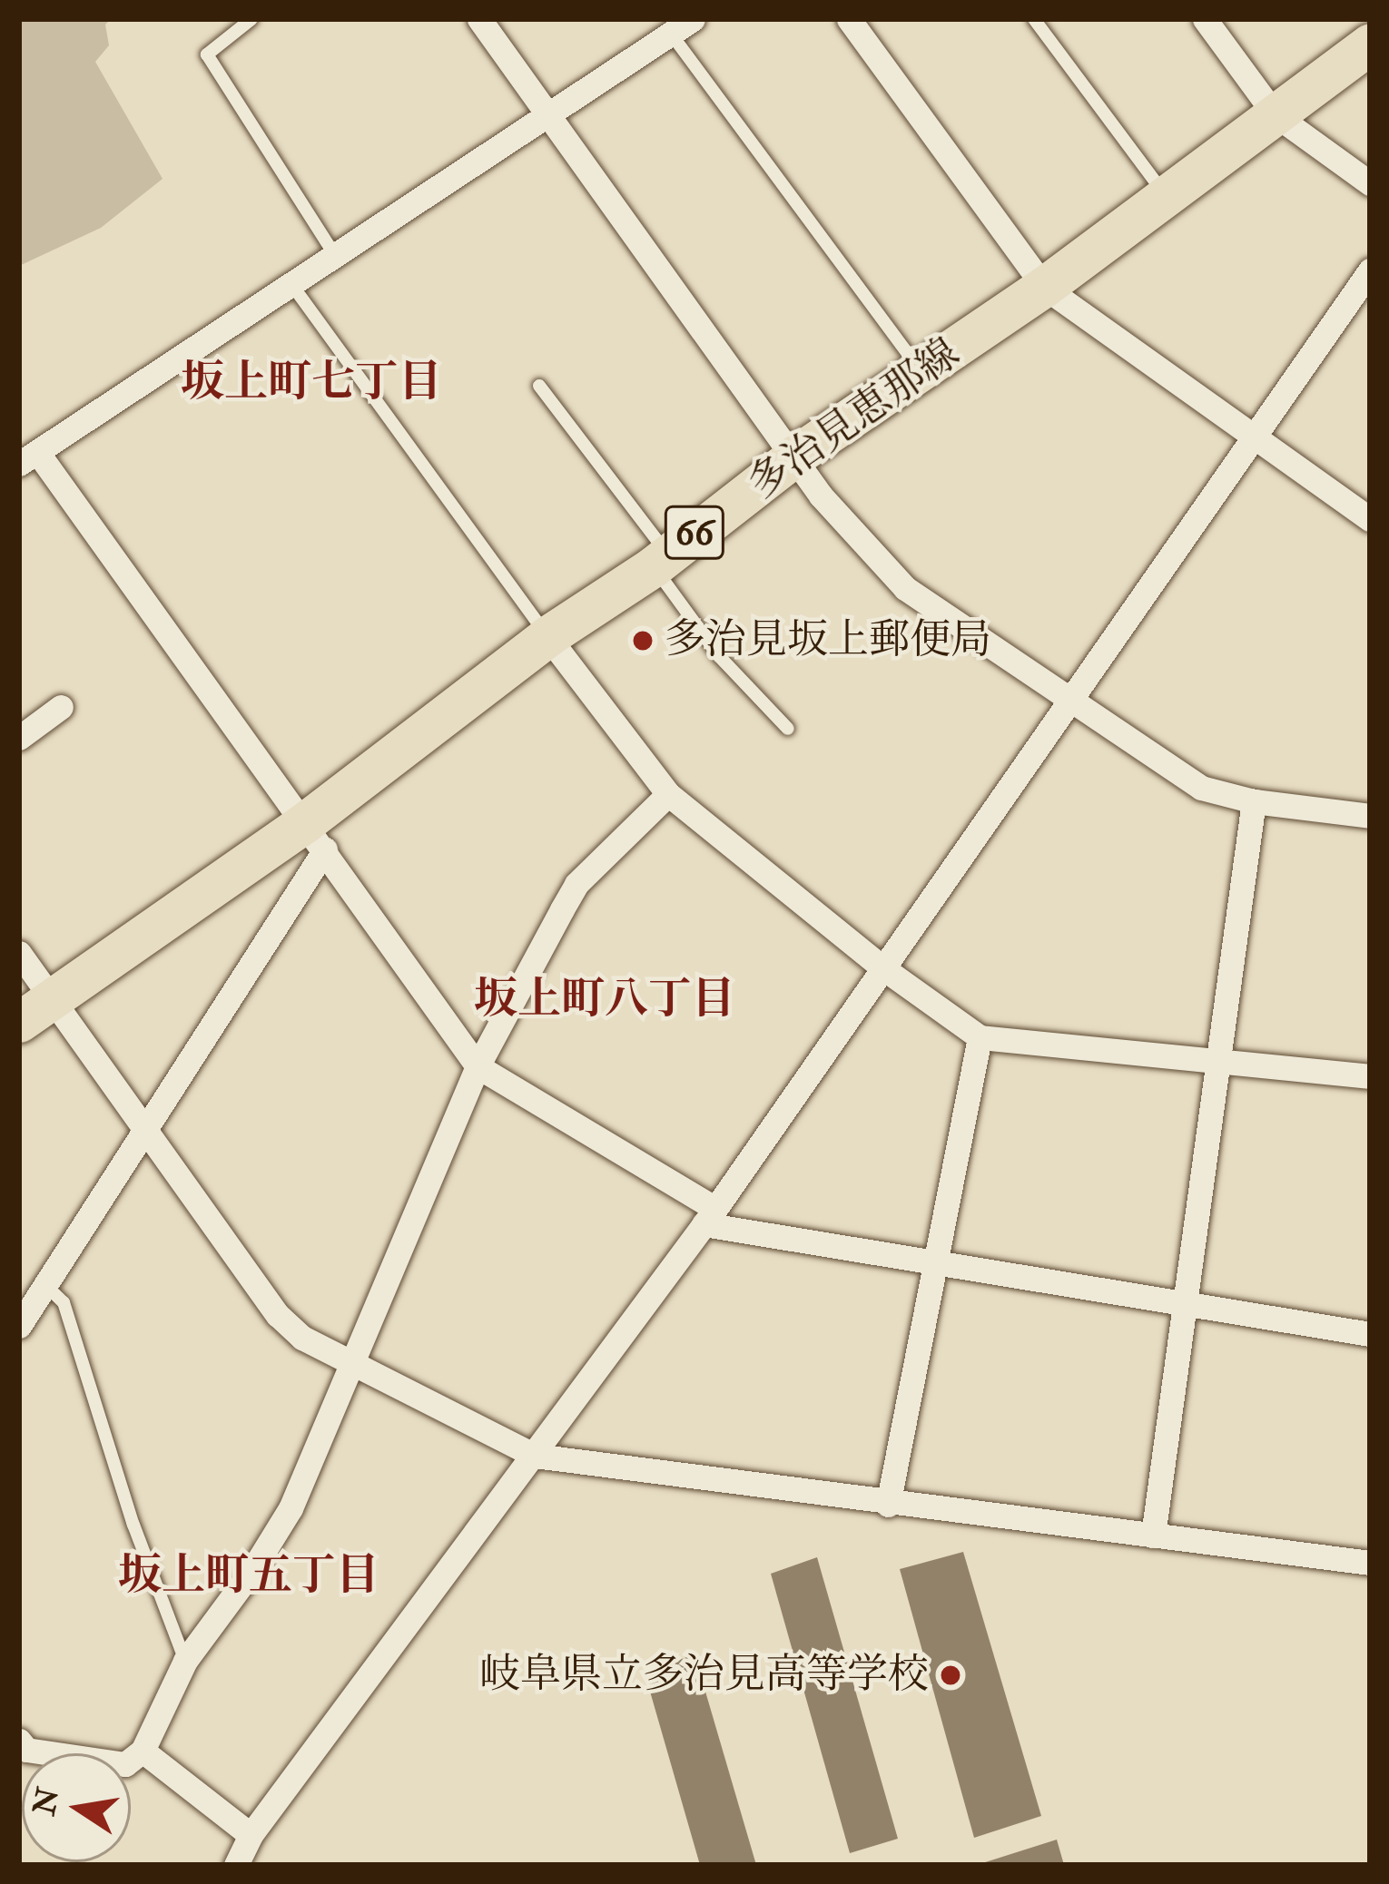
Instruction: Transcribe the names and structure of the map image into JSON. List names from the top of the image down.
{
  "streets": {
    "main road": ["多治見恵那線", "66"]
  },
  "districts": ["坂上町七丁目", "坂上町八丁目", "坂上町五丁目"],
  "places": ["多治見坂上郵便局", "岐阜県立多治見高等学校"],
  "north": "left"
}
